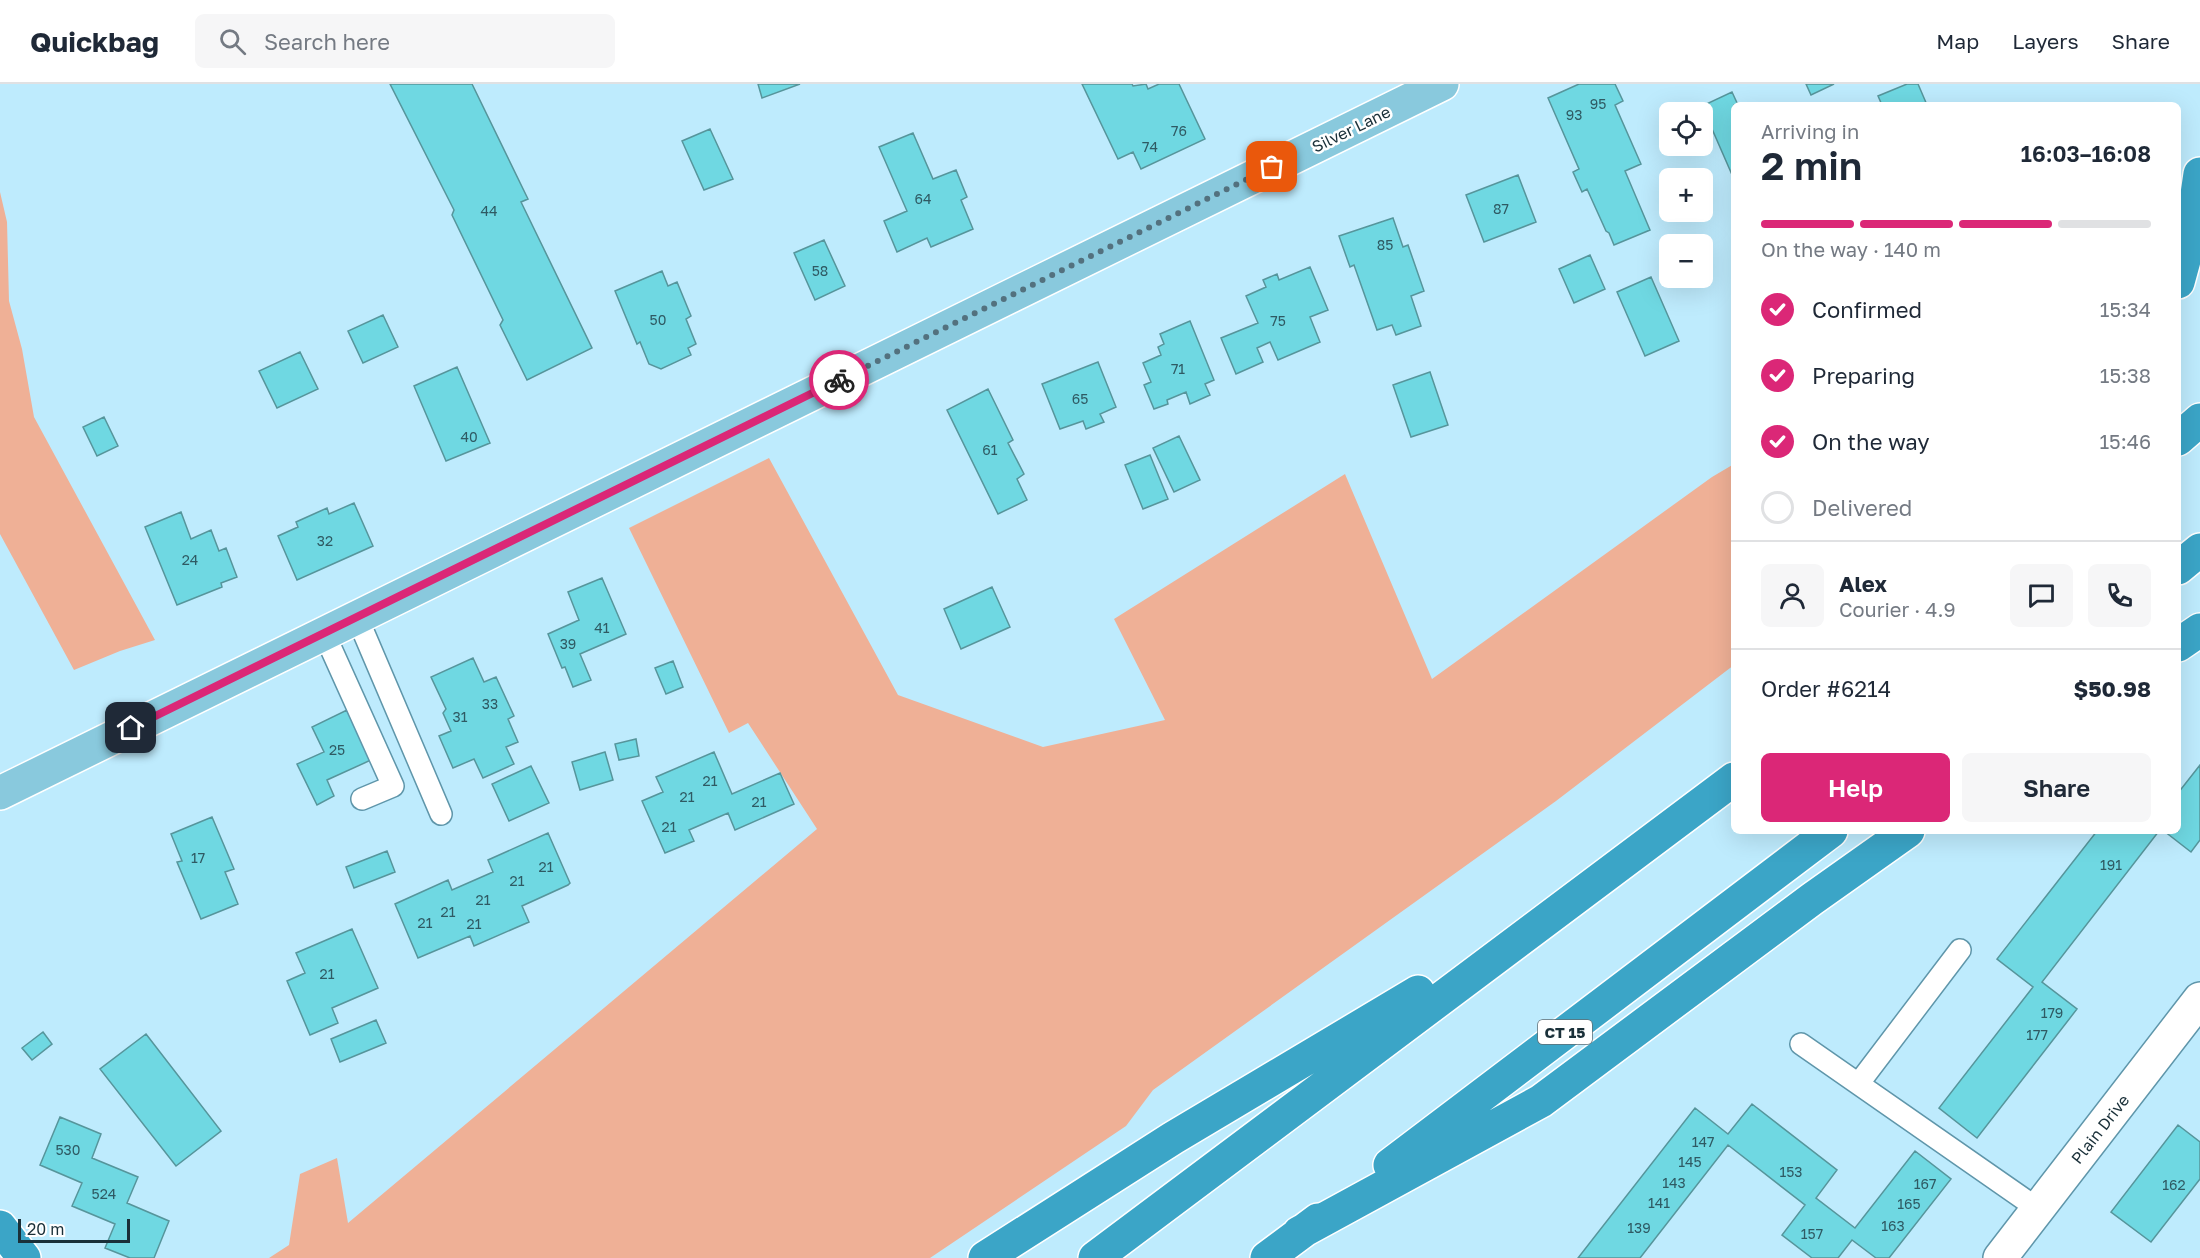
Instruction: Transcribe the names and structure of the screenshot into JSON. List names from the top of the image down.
{
  "streets": {
    "highway": ["CT 15"],
    "main road": ["Silver Lane"],
    "street": ["Plain Drive"]
  },
  "house_numbers": [
    "95",
    "93",
    "76",
    "74",
    "64",
    "87",
    "44",
    "85",
    "58",
    "50",
    "75",
    "71",
    "65",
    "40",
    "61",
    "32",
    "24",
    "41",
    "39",
    "33",
    "31",
    "25",
    "21",
    "21",
    "21",
    "21",
    "17",
    "191",
    "21",
    "21",
    "21",
    "21",
    "21",
    "21",
    "21",
    "179",
    "177",
    "147",
    "530",
    "145",
    "153",
    "143",
    "167",
    "162",
    "524",
    "141",
    "165",
    "163",
    "139",
    "157"
  ],
  "scale_bar": "20 m",
  "page": {
    "header": "Quickbag",
    "search": "Search here",
    "nav": ["Map", "Layers", "Share"],
    "map_buttons": ["+", "−"],
    "heading": ["2 min", "Arriving in", "16:03–16:08"],
    "panel": [
      "Alex",
      "Courier · 4.9",
      "Order #6214",
      "$50.98"
    ],
    "bar": "On the way · 140 m",
    "list": [
      ["Confirmed", "15:34"],
      ["Preparing", "15:38"],
      ["On the way", "15:46"],
      "Delivered"
    ],
    "buttons": ["Help", "Share"],
    "scale": "20 m"
  }
}
